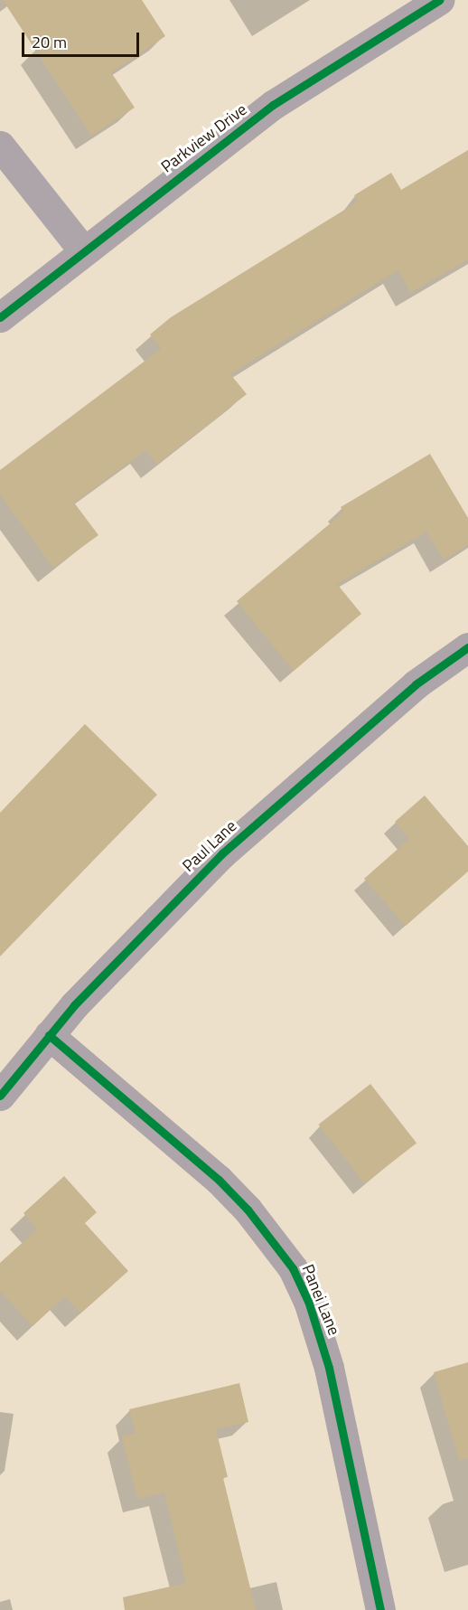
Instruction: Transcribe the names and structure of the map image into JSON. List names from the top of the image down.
{
  "streets": {
    "street": ["Parkview Drive", "Paul Lane", "Panei Lane"]
  },
  "crossings": [
    ["Paul Lane", "Panei Lane"]
  ],
  "scale_bar": "20 m"
}
